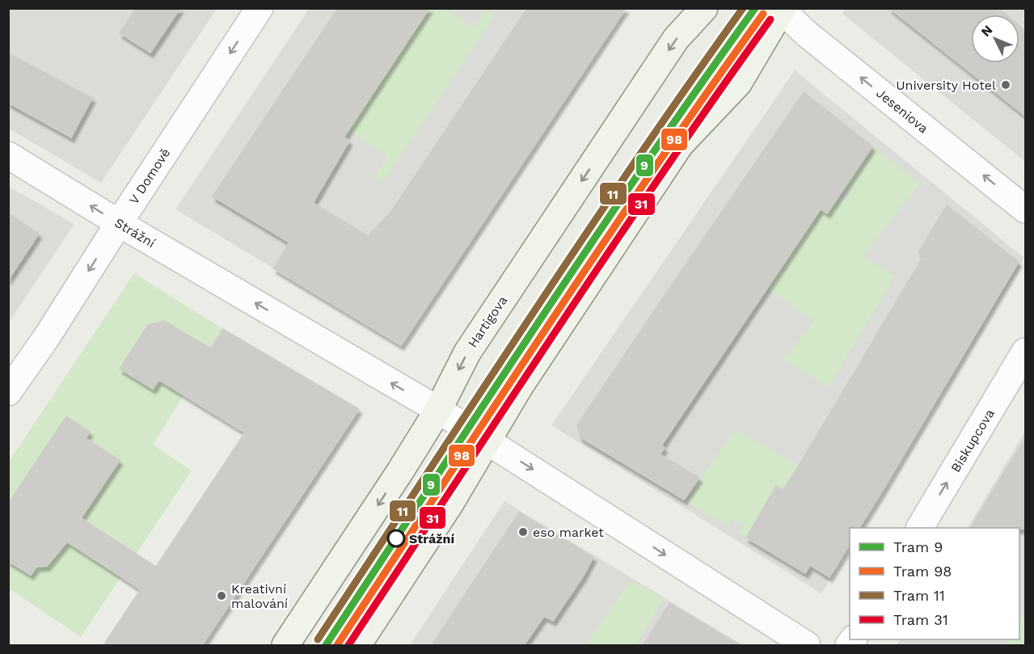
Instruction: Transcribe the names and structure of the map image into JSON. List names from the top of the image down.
{
  "streets": {
    "main road": ["Hartigova"],
    "street": [
      "Jeseniova",
      "V Domově",
      "Strážní",
      "Biskupcova"
    ]
  },
  "crossings": [
    ["V Domově", "Strážní"],
    ["Strážní", "Hartigova"]
  ],
  "one_way": ["Jeseniova", "V Domově", "Biskupcova"],
  "places": [
    "University Hotel",
    "eso market",
    "Strážní",
    "Kreativní malování"
  ],
  "lines": [
    "tram line 9",
    "tram line 11",
    "tram line 98",
    "tram line 31"
  ],
  "legend": [
    "Tram 9",
    "Tram 98",
    "Tram 11",
    "Tram 31"
  ],
  "north": "top left"
}
